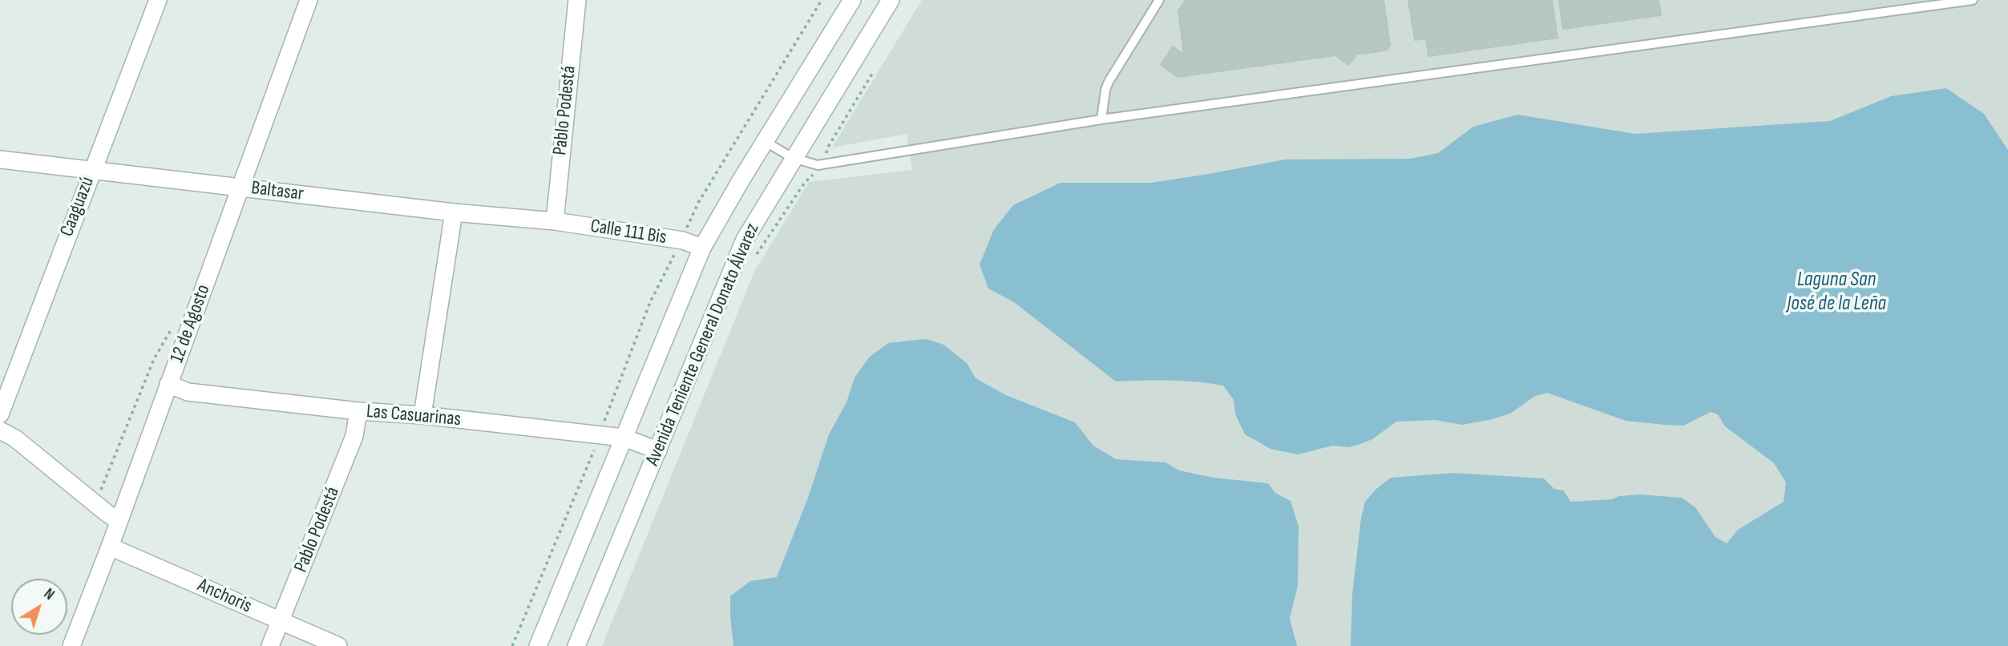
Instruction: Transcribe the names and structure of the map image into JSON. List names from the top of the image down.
{
  "streets": {
    "street": [
      "Pablo Podestá",
      "Baltasar",
      "Caaguazú",
      "Calle 111 Bis",
      "12 de Agosto",
      "Avenida Teniente General Donato Álvarez",
      "Las Casuarinas",
      "Anchoris"
    ]
  },
  "crossings": [
    ["Pablo Podestá", "Baltasar"],
    ["Pablo Podestá", "Calle 111 Bis"],
    ["Pablo Podestá", "Las Casuarinas"],
    ["Pablo Podestá", "Anchoris"],
    ["Baltasar", "Caaguazú"],
    ["Baltasar", "Calle 111 Bis"],
    ["Baltasar", "12 de Agosto"],
    ["Calle 111 Bis", "Avenida Teniente General Donato Álvarez"],
    ["12 de Agosto", "Las Casuarinas"],
    ["12 de Agosto", "Anchoris"],
    ["Avenida Teniente General Donato Álvarez", "Las Casuarinas"]
  ],
  "water": ["Laguna San José de la Leña"],
  "north": "top right"
}
